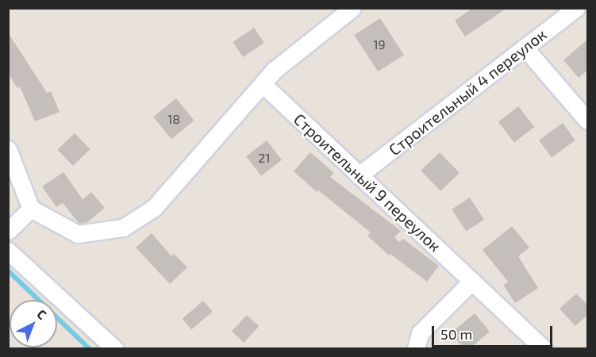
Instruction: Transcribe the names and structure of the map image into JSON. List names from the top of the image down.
{
  "streets": {
    "street": ["Строительный 4 переулок", "Строительный 9 переулок"]
  },
  "crossings": [
    ["Строительный 4 переулок", "Строительный 9 переулок"]
  ],
  "house_numbers": ["19", "18", "21"],
  "scale_bar": "50 m",
  "north": "top right"
}
